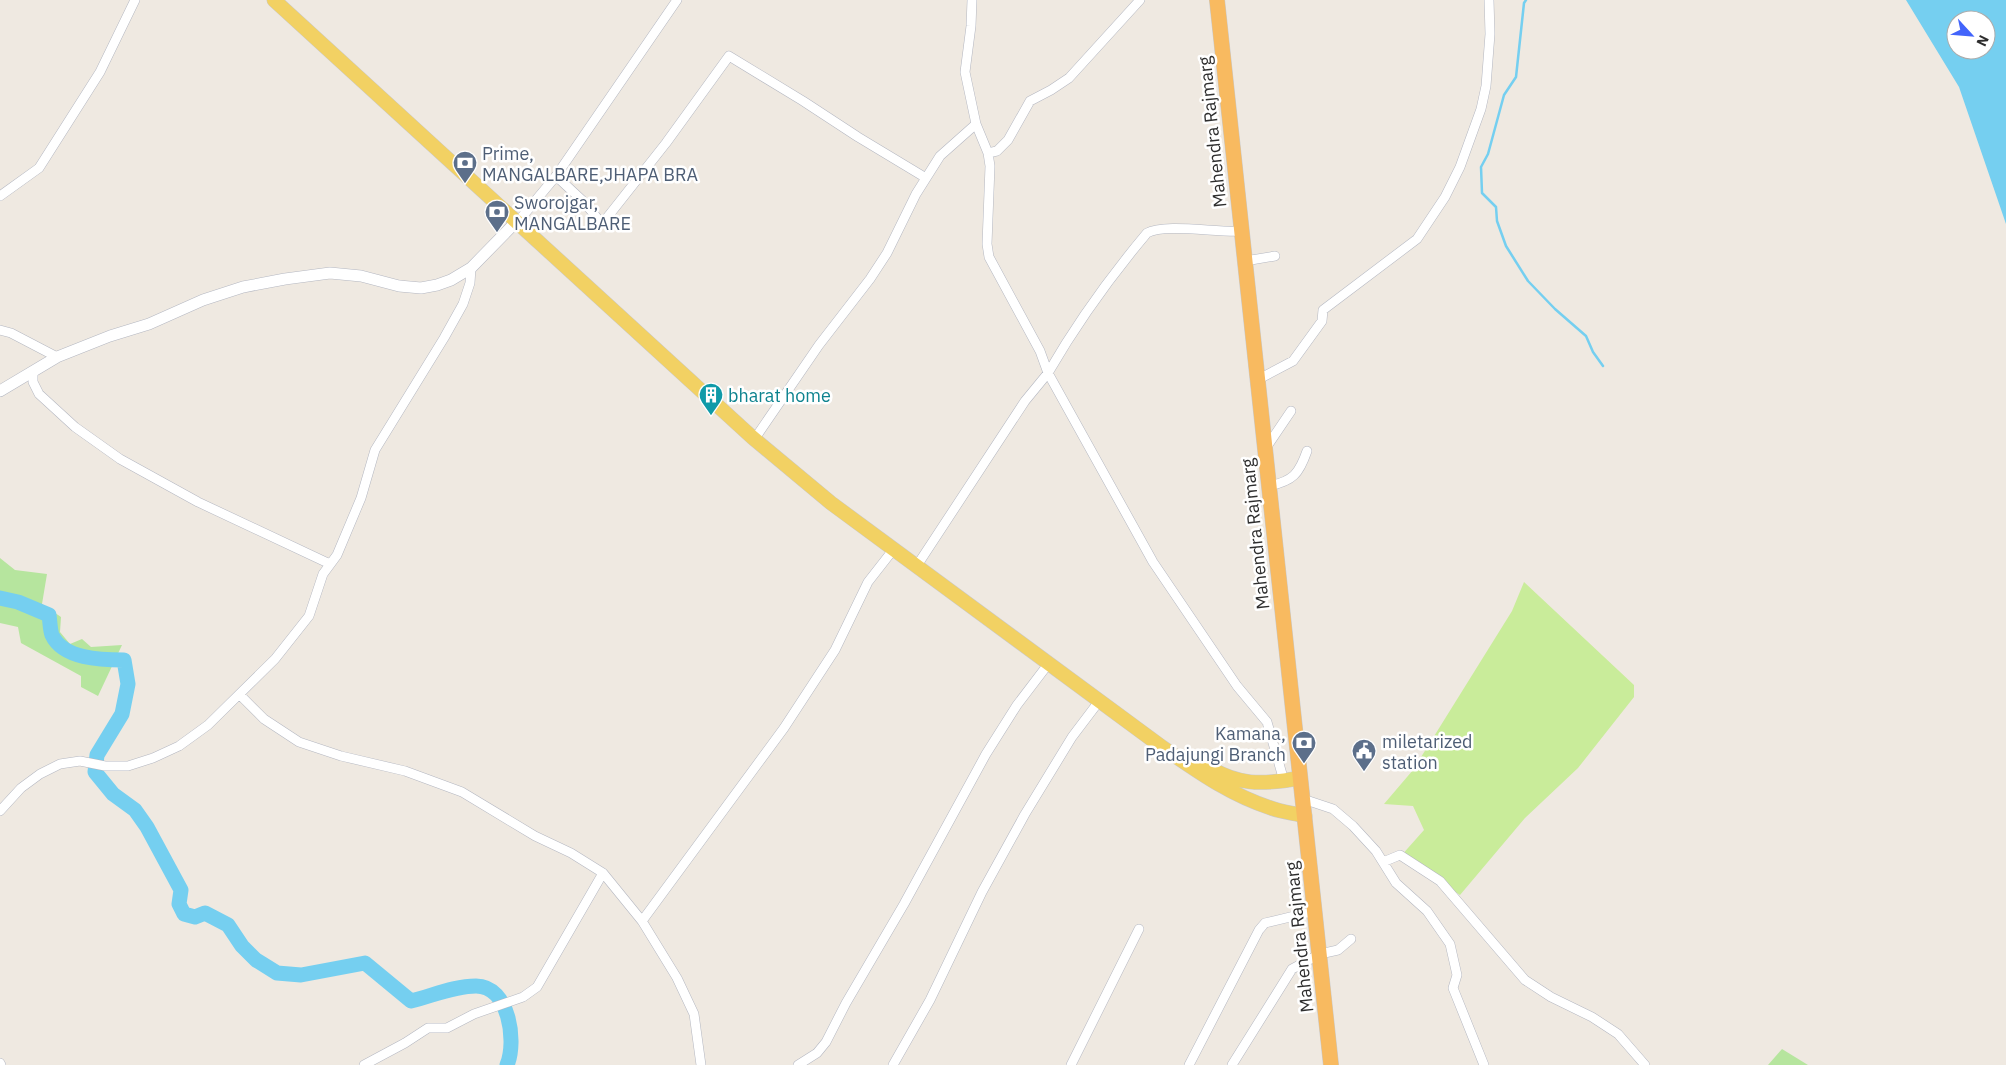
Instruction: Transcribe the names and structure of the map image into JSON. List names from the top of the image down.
{
  "streets": {
    "highway": ["Mahendra Rajmarg"]
  },
  "places": {
    "bank": ["Prime, MANGALBARE,JHAPA BRA", "Sworojgar, MANGALBARE", "Kamana, Padajungi Branch"],
    "building": ["bharat home"],
    "public building": ["miletarized station"]
  },
  "north": "bottom right"
}
